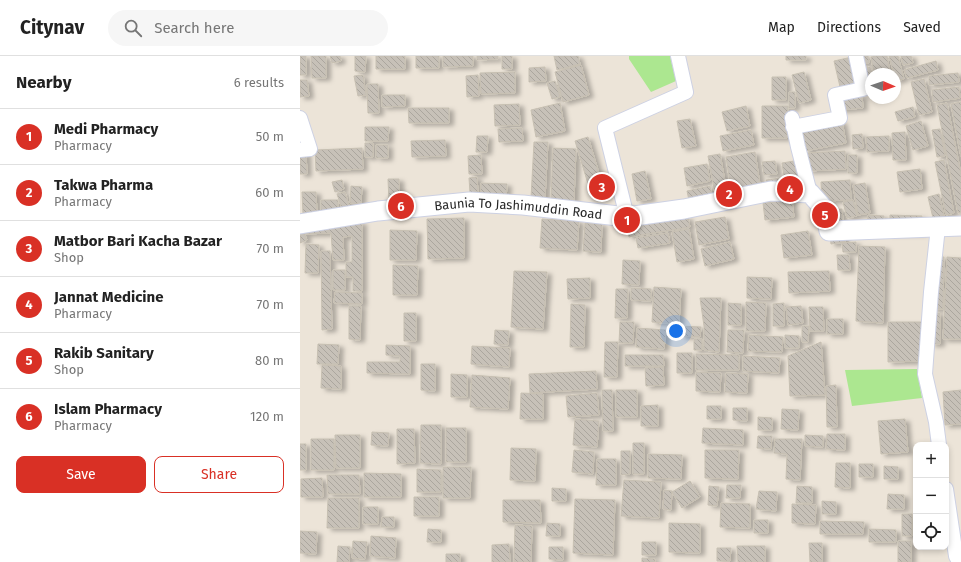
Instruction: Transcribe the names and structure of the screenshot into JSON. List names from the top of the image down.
{
  "streets": {
    "street": ["Baunia To Jashimuddin Road"]
  },
  "north": "right",
  "page": {
    "header": "Citynav",
    "search": "Search here",
    "nav": ["Map", "Directions", "Saved"],
    "heading": ["Nearby", "6 results"],
    "list": [
      {
        "mark": "1",
        "name": "Medi Pharmacy",
        "note": "Pharmacy",
        "value": "50 m"
      },
      {
        "mark": "2",
        "name": "Takwa Pharma",
        "note": "Pharmacy",
        "value": "60 m"
      },
      {
        "mark": "3",
        "name": "Matbor Bari Kacha Bazar",
        "note": "Shop",
        "value": "70 m"
      },
      {
        "mark": "4",
        "name": "Jannat Medicine",
        "note": "Pharmacy",
        "value": "70 m"
      },
      {
        "mark": "5",
        "name": "Rakib Sanitary",
        "note": "Shop",
        "value": "80 m"
      },
      {
        "mark": "6",
        "name": "Islam Pharmacy",
        "note": "Pharmacy",
        "value": "120 m"
      }
    ],
    "pins": [
      "3",
      "4",
      "2",
      "6",
      "5",
      "1"
    ],
    "map_buttons": ["+", "−"],
    "buttons": ["Save", "Share"]
  }
}
